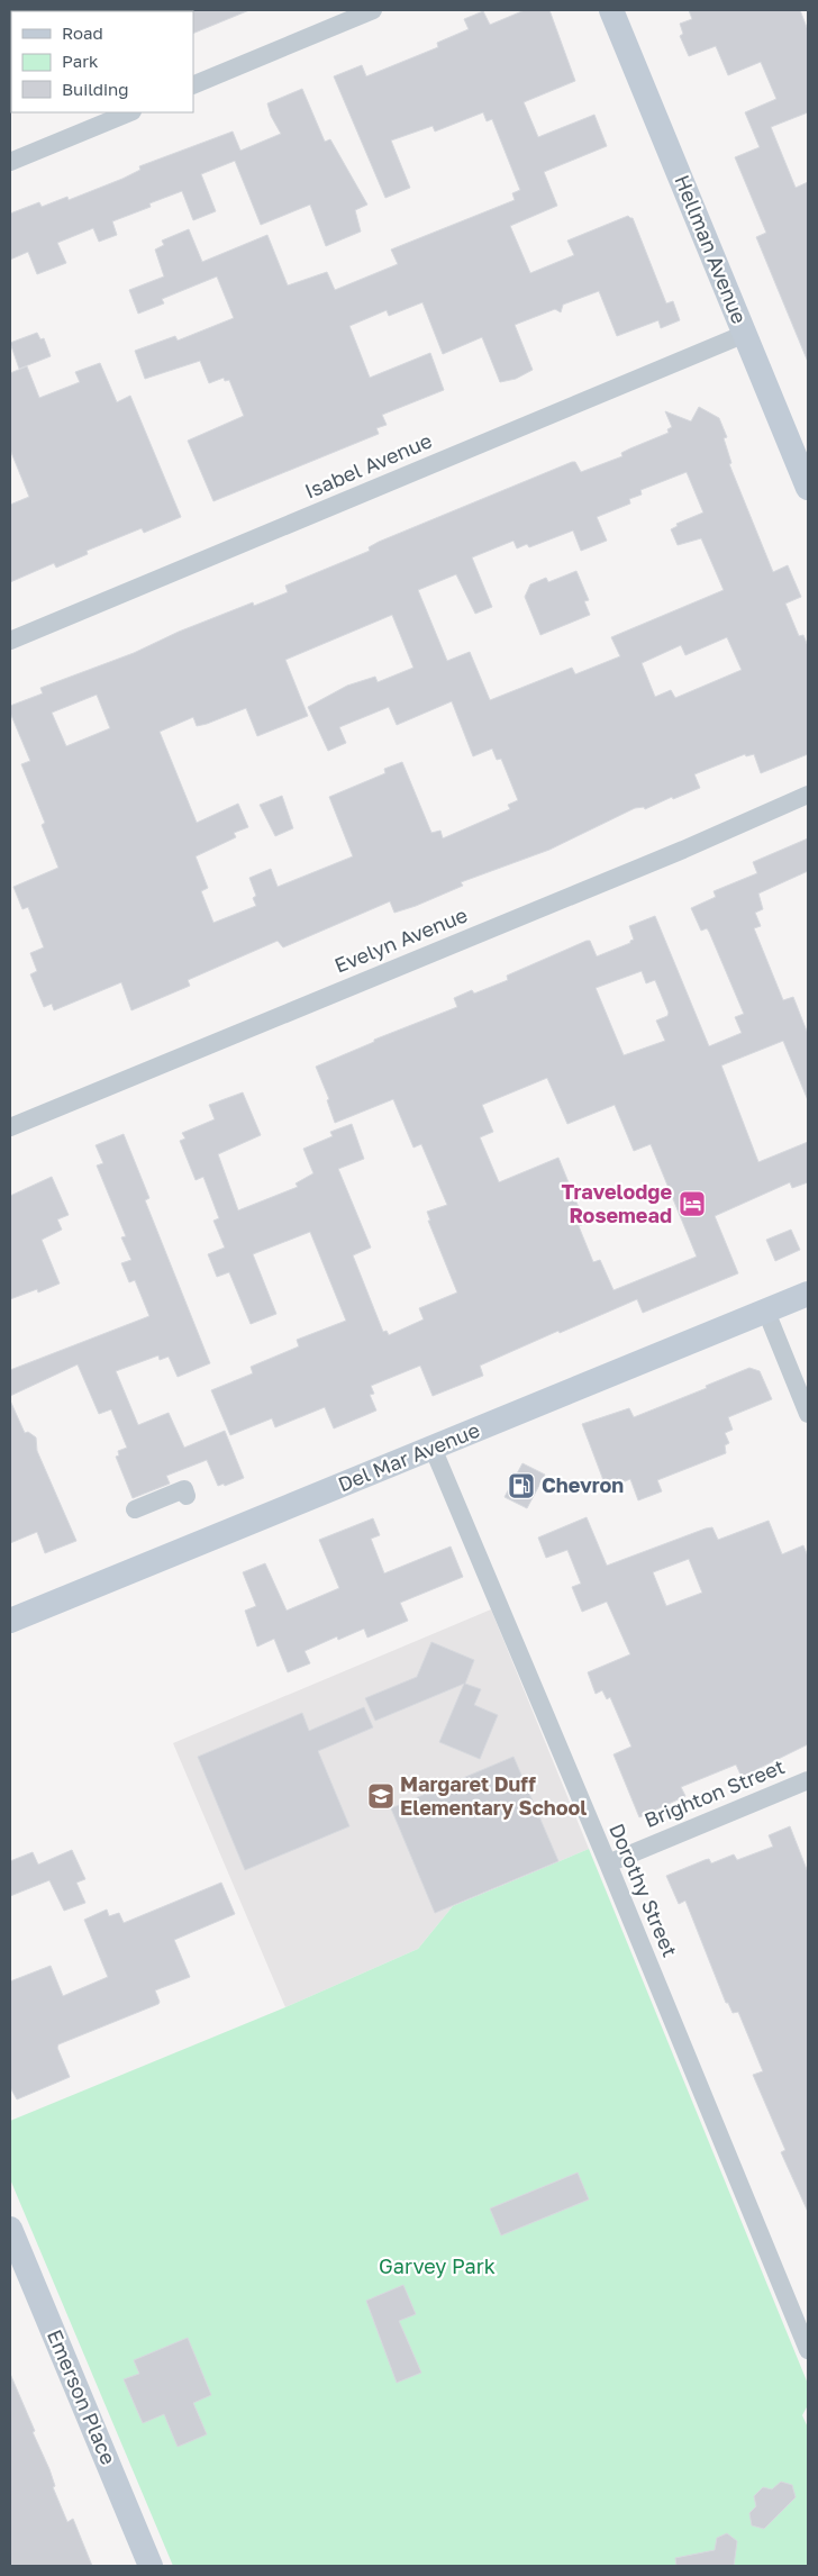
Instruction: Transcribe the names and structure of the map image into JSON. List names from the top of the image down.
{
  "streets": {
    "street": [
      "Hellman Avenue",
      "Isabel Avenue",
      "Evelyn Avenue",
      "Del Mar Avenue",
      "Brighton Street",
      "Dorothy Street",
      "Emerson Place"
    ]
  },
  "crossings": [
    ["Hellman Avenue", "Isabel Avenue"],
    ["Del Mar Avenue", "Dorothy Street"],
    ["Brighton Street", "Dorothy Street"]
  ],
  "parks": ["Garvey Park"],
  "places": {
    "hotel": ["Travelodge Rosemead"],
    "fuel station": ["Chevron"],
    "school or university": ["Margaret Duff Elementary School"]
  },
  "legend": ["Road", "Park", "Building"]
}
